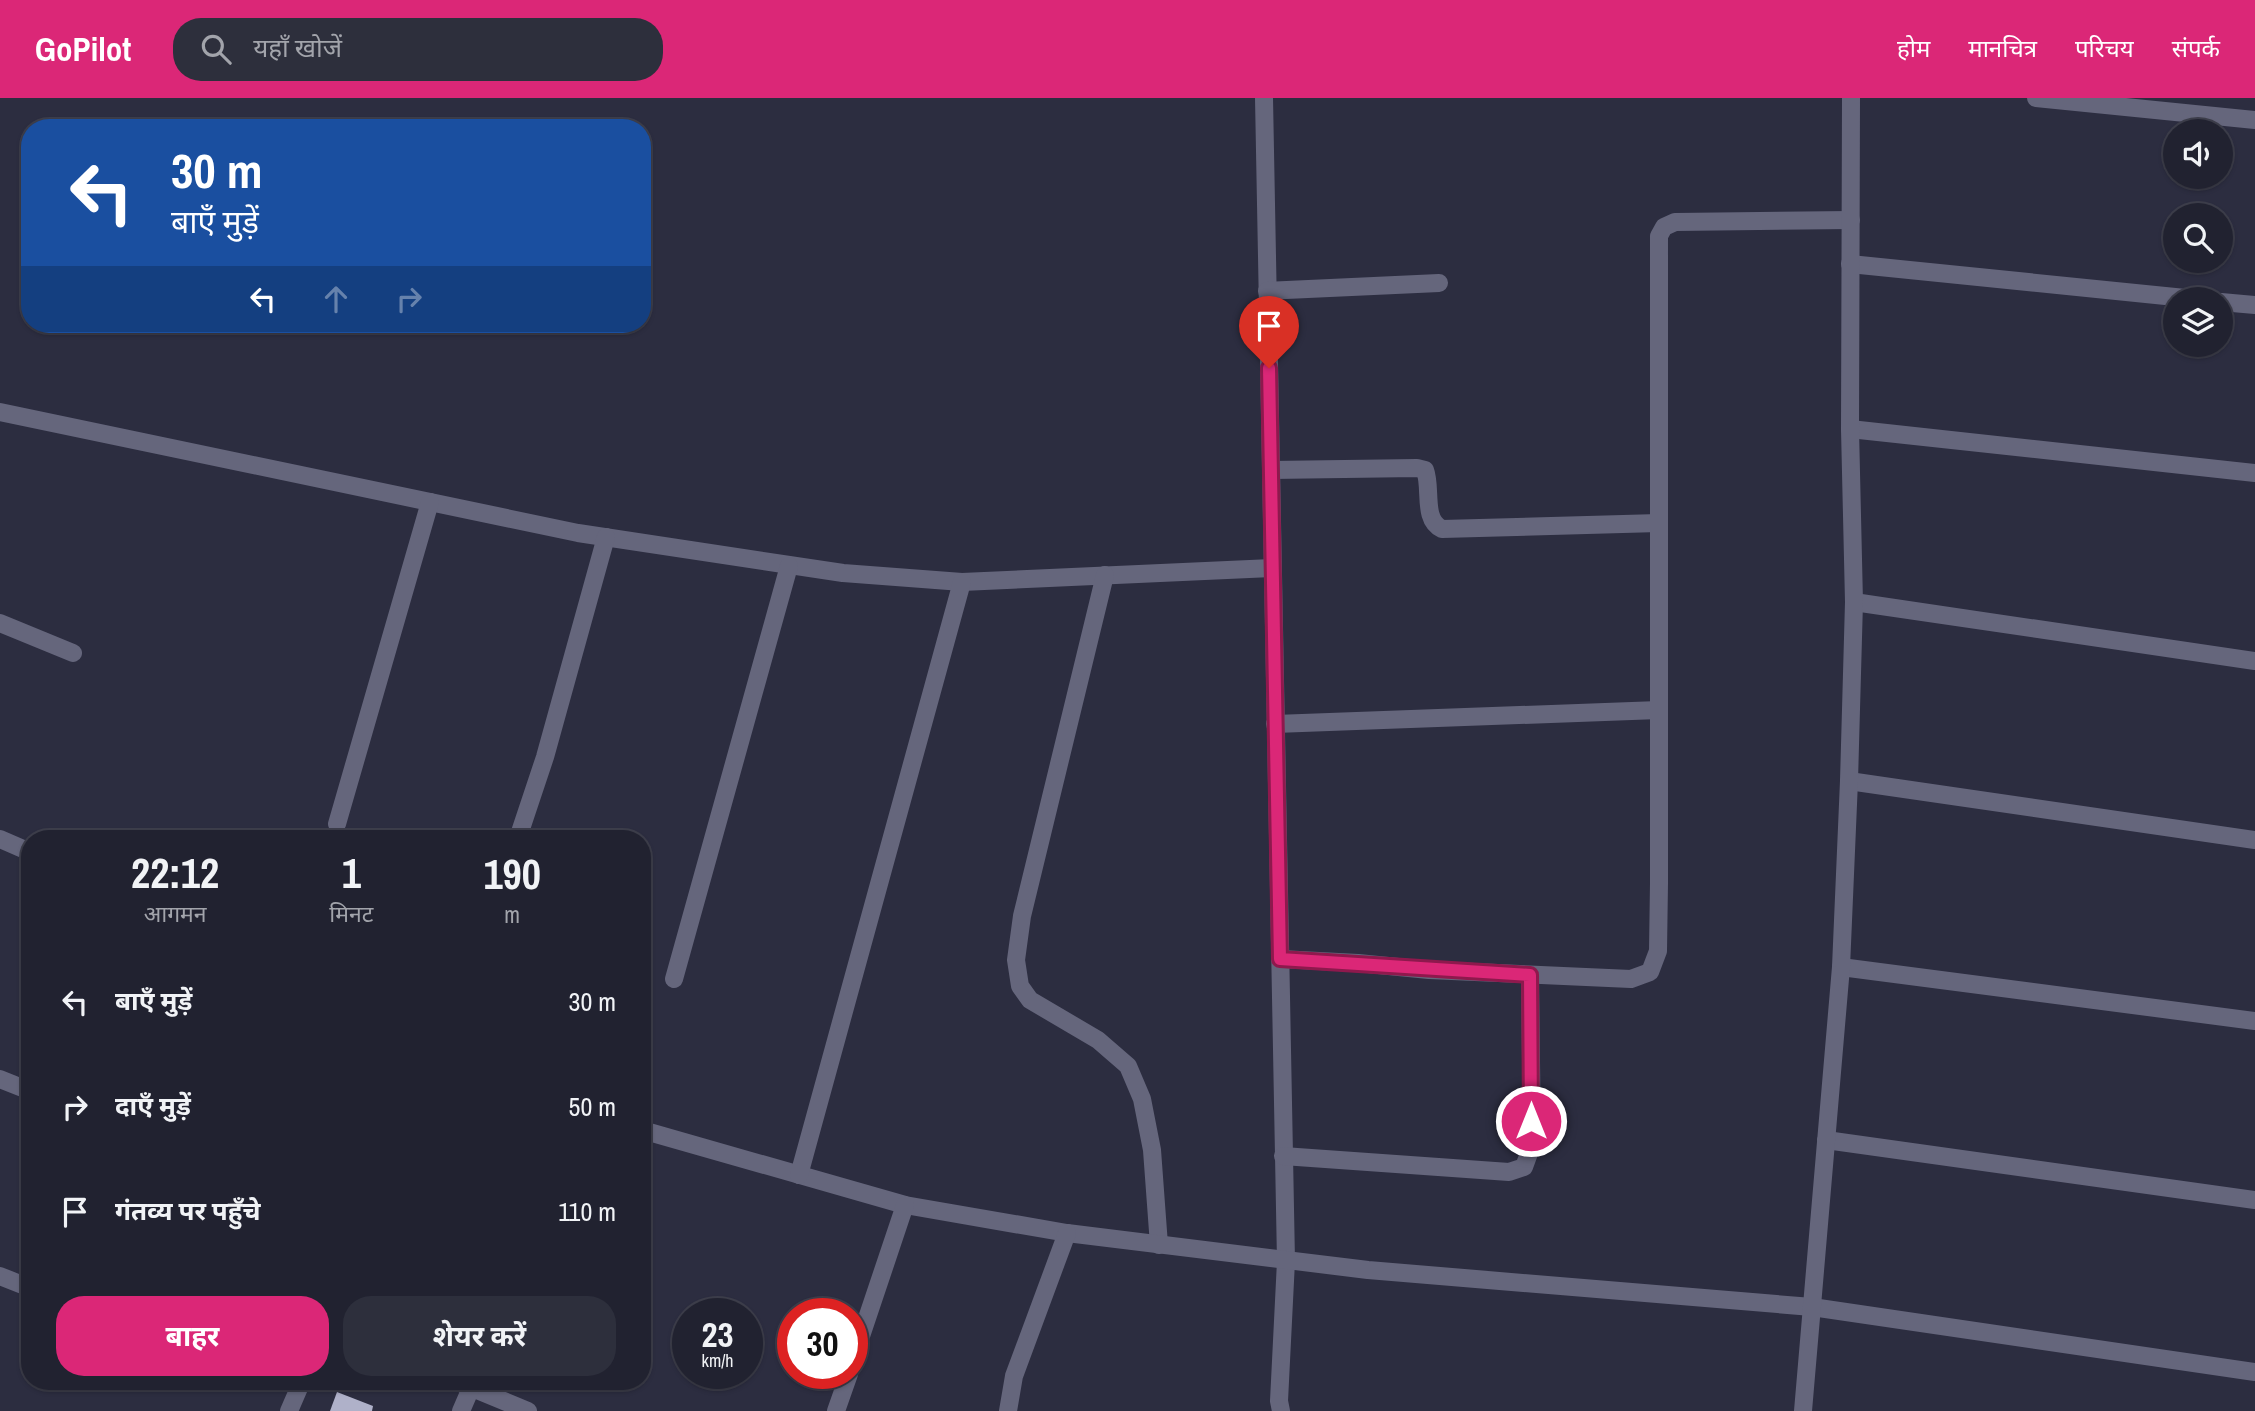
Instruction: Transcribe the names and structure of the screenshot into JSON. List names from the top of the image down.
{
  "page": {
    "header": "GoPilot",
    "search": "यहाँ खोजें",
    "nav": [
      "होम",
      "मानचित्र",
      "परिचय",
      "संपर्क"
    ],
    "turn": ["30 m", "बाएँ मुड़ें"],
    "eta": [
      "22:12",
      "आगमन",
      "1",
      "मिनट",
      "190",
      "m"
    ],
    "list": [
      {
        "name": "बाएँ मुड़ें",
        "value": "30 m"
      },
      {
        "name": "दाएँ मुड़ें",
        "value": "50 m"
      },
      {
        "name": "गंतव्य पर पहुँचे",
        "value": "110 m"
      }
    ],
    "buttons": ["बाहर", "शेयर करें"],
    "speed": "23 km/h",
    "limit": "30"
  }
}
